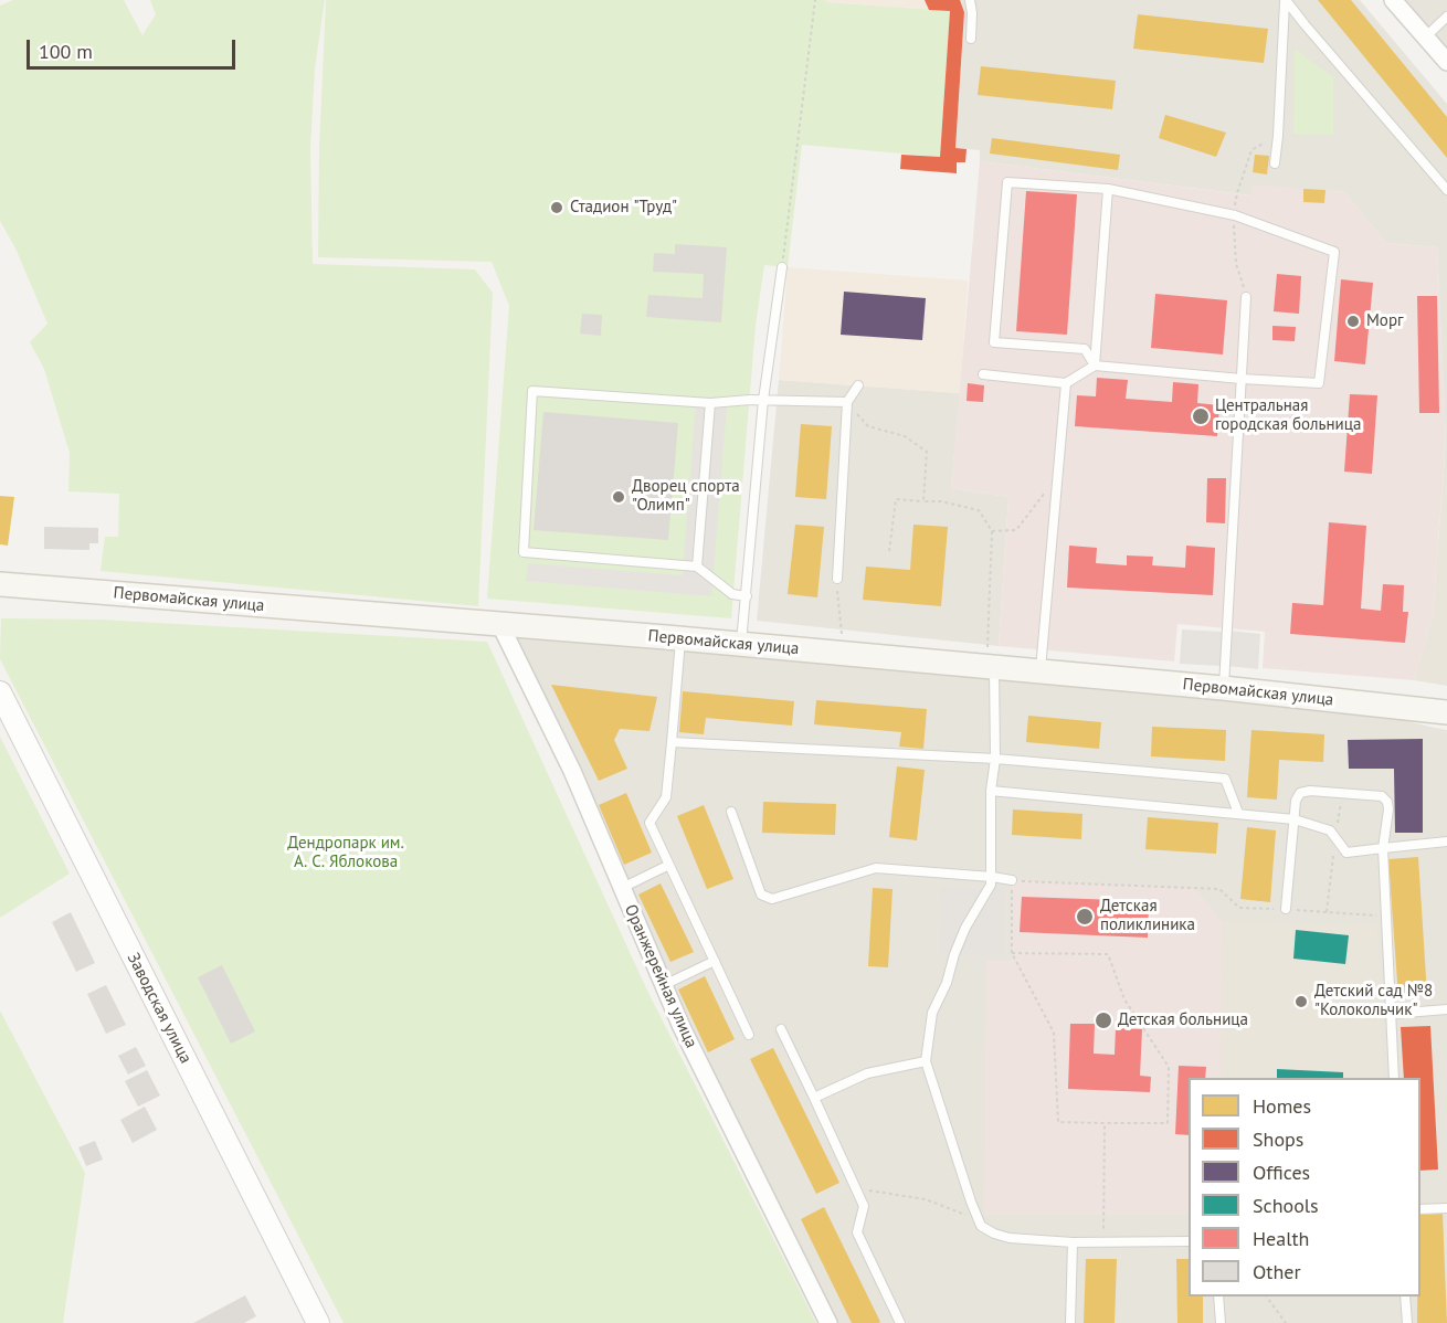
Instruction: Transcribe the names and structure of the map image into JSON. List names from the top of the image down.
{
  "streets": {
    "main road": ["Первомайская улица"],
    "street": ["Оранжерейная улица", "Заводская улица"]
  },
  "crossings": [
    ["Первомайская улица", "Оранжерейная улица"]
  ],
  "parks": ["Дендропарк им. А. С. Яблокова"],
  "places": [
    "Стадион \"Труд\"",
    "Морг",
    "Центральная городская больница",
    "Дворец спорта \"Олимп\"",
    "Детская поликлиника",
    "Детский сад №8 \"Колокольчик\"",
    "Детская больница"
  ],
  "legend": [
    "Homes",
    "Shops",
    "Offices",
    "Schools",
    "Health",
    "Other"
  ],
  "scale_bar": "100 m"
}
